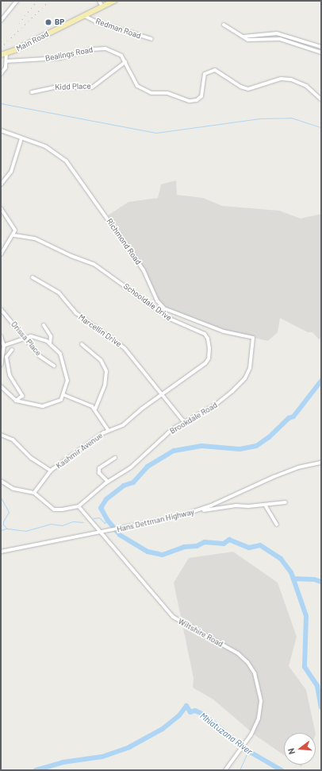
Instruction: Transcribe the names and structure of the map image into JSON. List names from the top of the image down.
{
  "streets": {
    "main road": ["Main Road"],
    "street": [
      "Redman Road",
      "Bealings Road",
      "Kidd Place",
      "Richmond Road",
      "Schooldale Drive",
      "Marcellin Drive",
      "Orissa Place",
      "Brookdale Road",
      "Kashmir Avenue",
      "Hans Dettman Highway",
      "Wiltshire Road"
    ]
  },
  "crossings": [
    ["Redman Road", "Main Road"],
    ["Bealings Road", "Kidd Place"],
    ["Richmond Road", "Brookdale Road"],
    ["Schooldale Drive", "Marcellin Drive"],
    ["Schooldale Drive", "Kashmir Avenue"],
    ["Marcellin Drive", "Brookdale Road"],
    ["Marcellin Drive", "Kashmir Avenue"],
    ["Brookdale Road", "Wiltshire Road"],
    ["Hans Dettman Highway", "Wiltshire Road"]
  ],
  "water": ["Mhlatuzana River"],
  "places": ["BP"],
  "north": "left"
}
